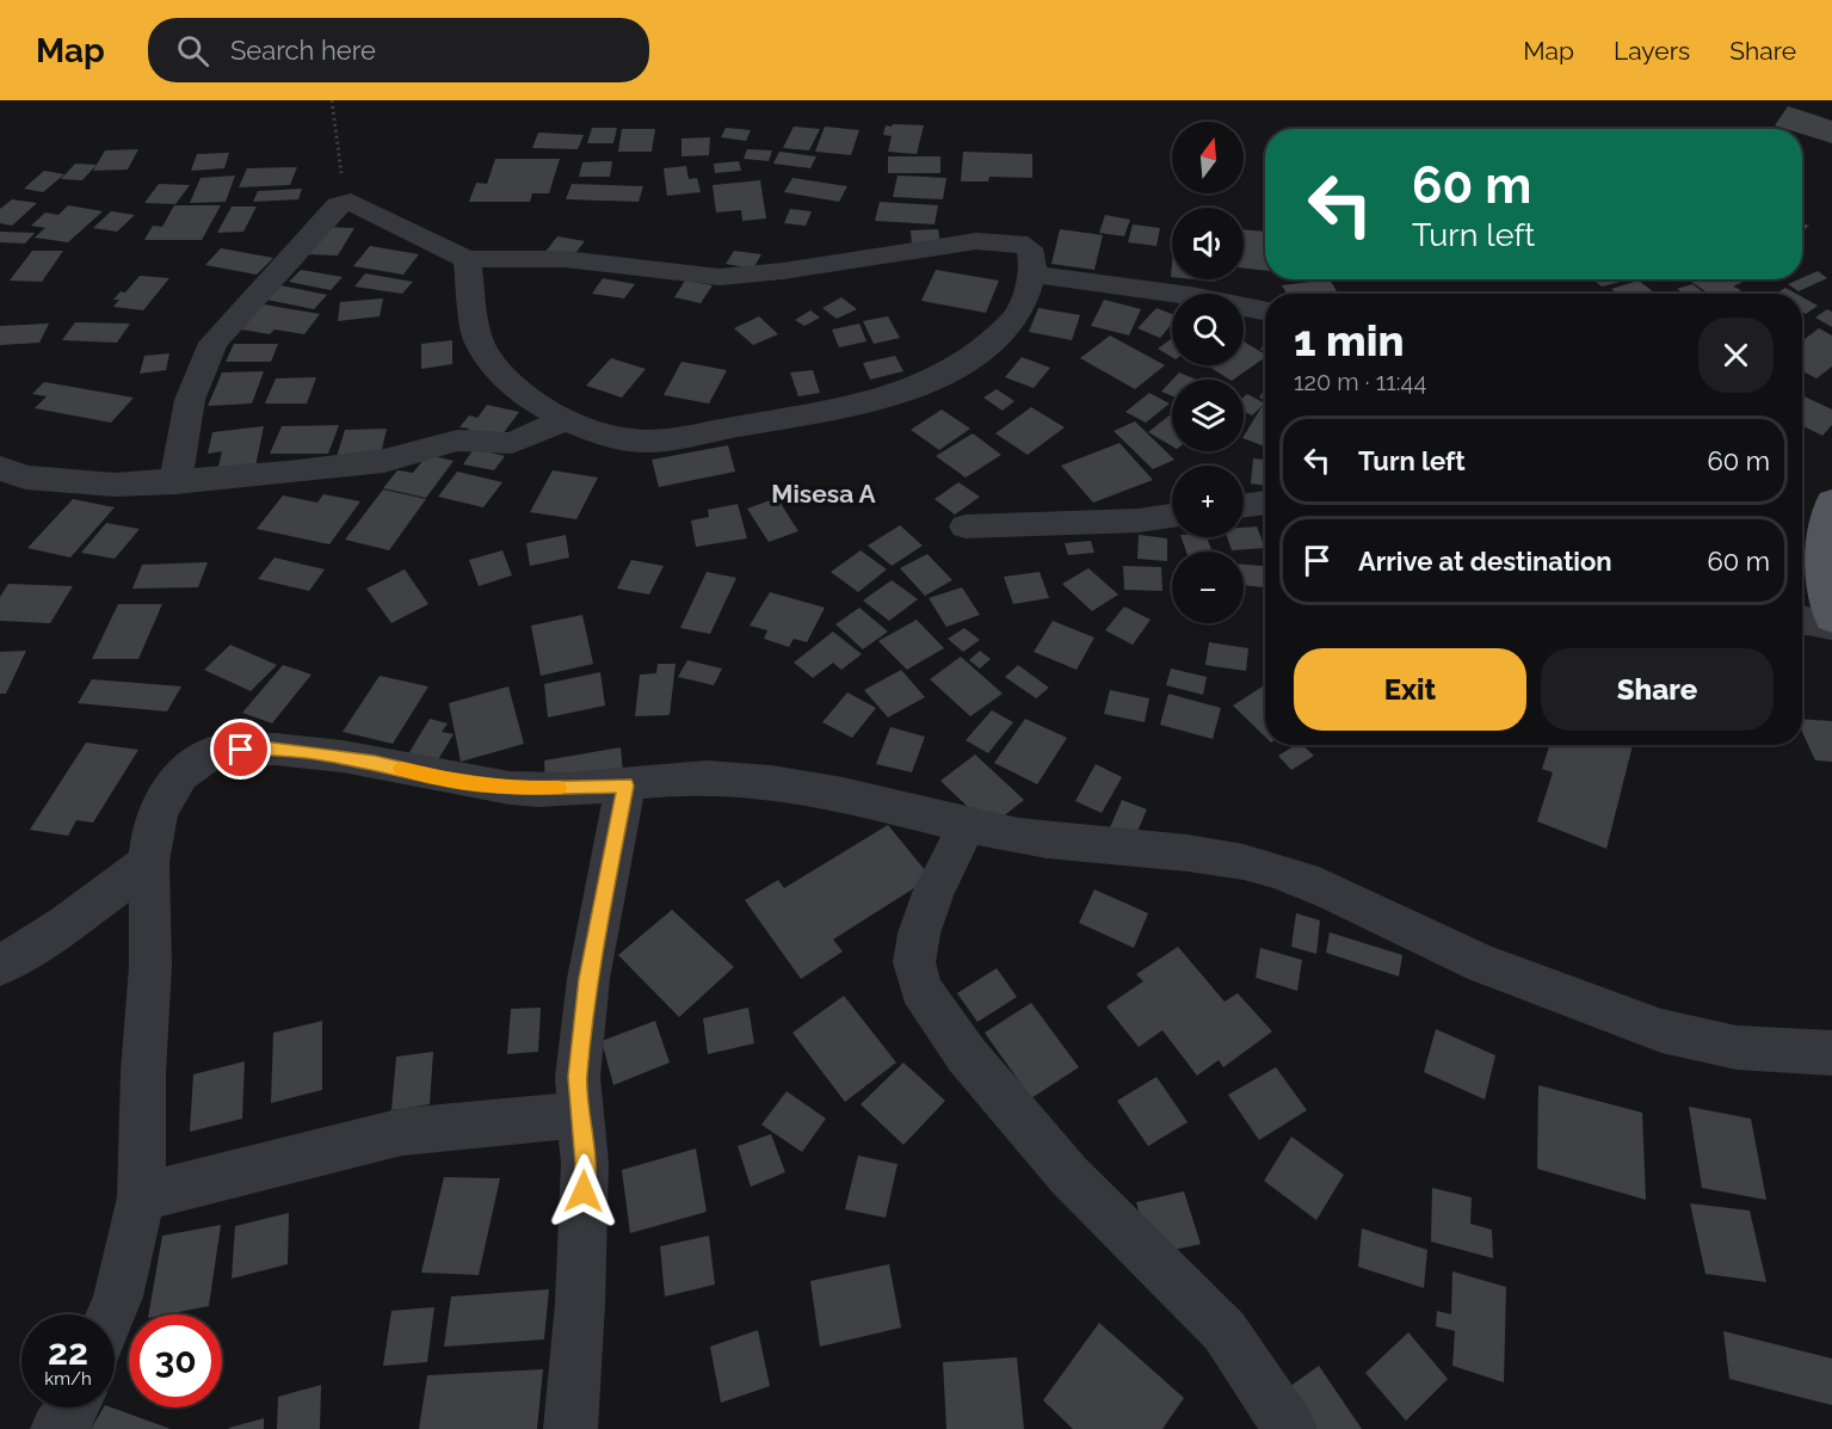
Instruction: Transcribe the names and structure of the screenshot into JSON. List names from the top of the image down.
{
  "districts": ["Misesa A"],
  "north": "top",
  "page": {
    "header": "Map",
    "search": "Search here",
    "nav": ["Map", "Layers", "Share"],
    "map_buttons": ["+", "−"],
    "turn": ["60 m", "Turn left"],
    "heading": ["1 min", "120 m · 11:44"],
    "list": [
      {
        "name": "Turn left",
        "value": "60 m"
      },
      {
        "name": "Arrive at destination",
        "value": "60 m"
      }
    ],
    "buttons": ["Exit", "Share"],
    "speed": "22 km/h",
    "limit": "30"
  }
}
